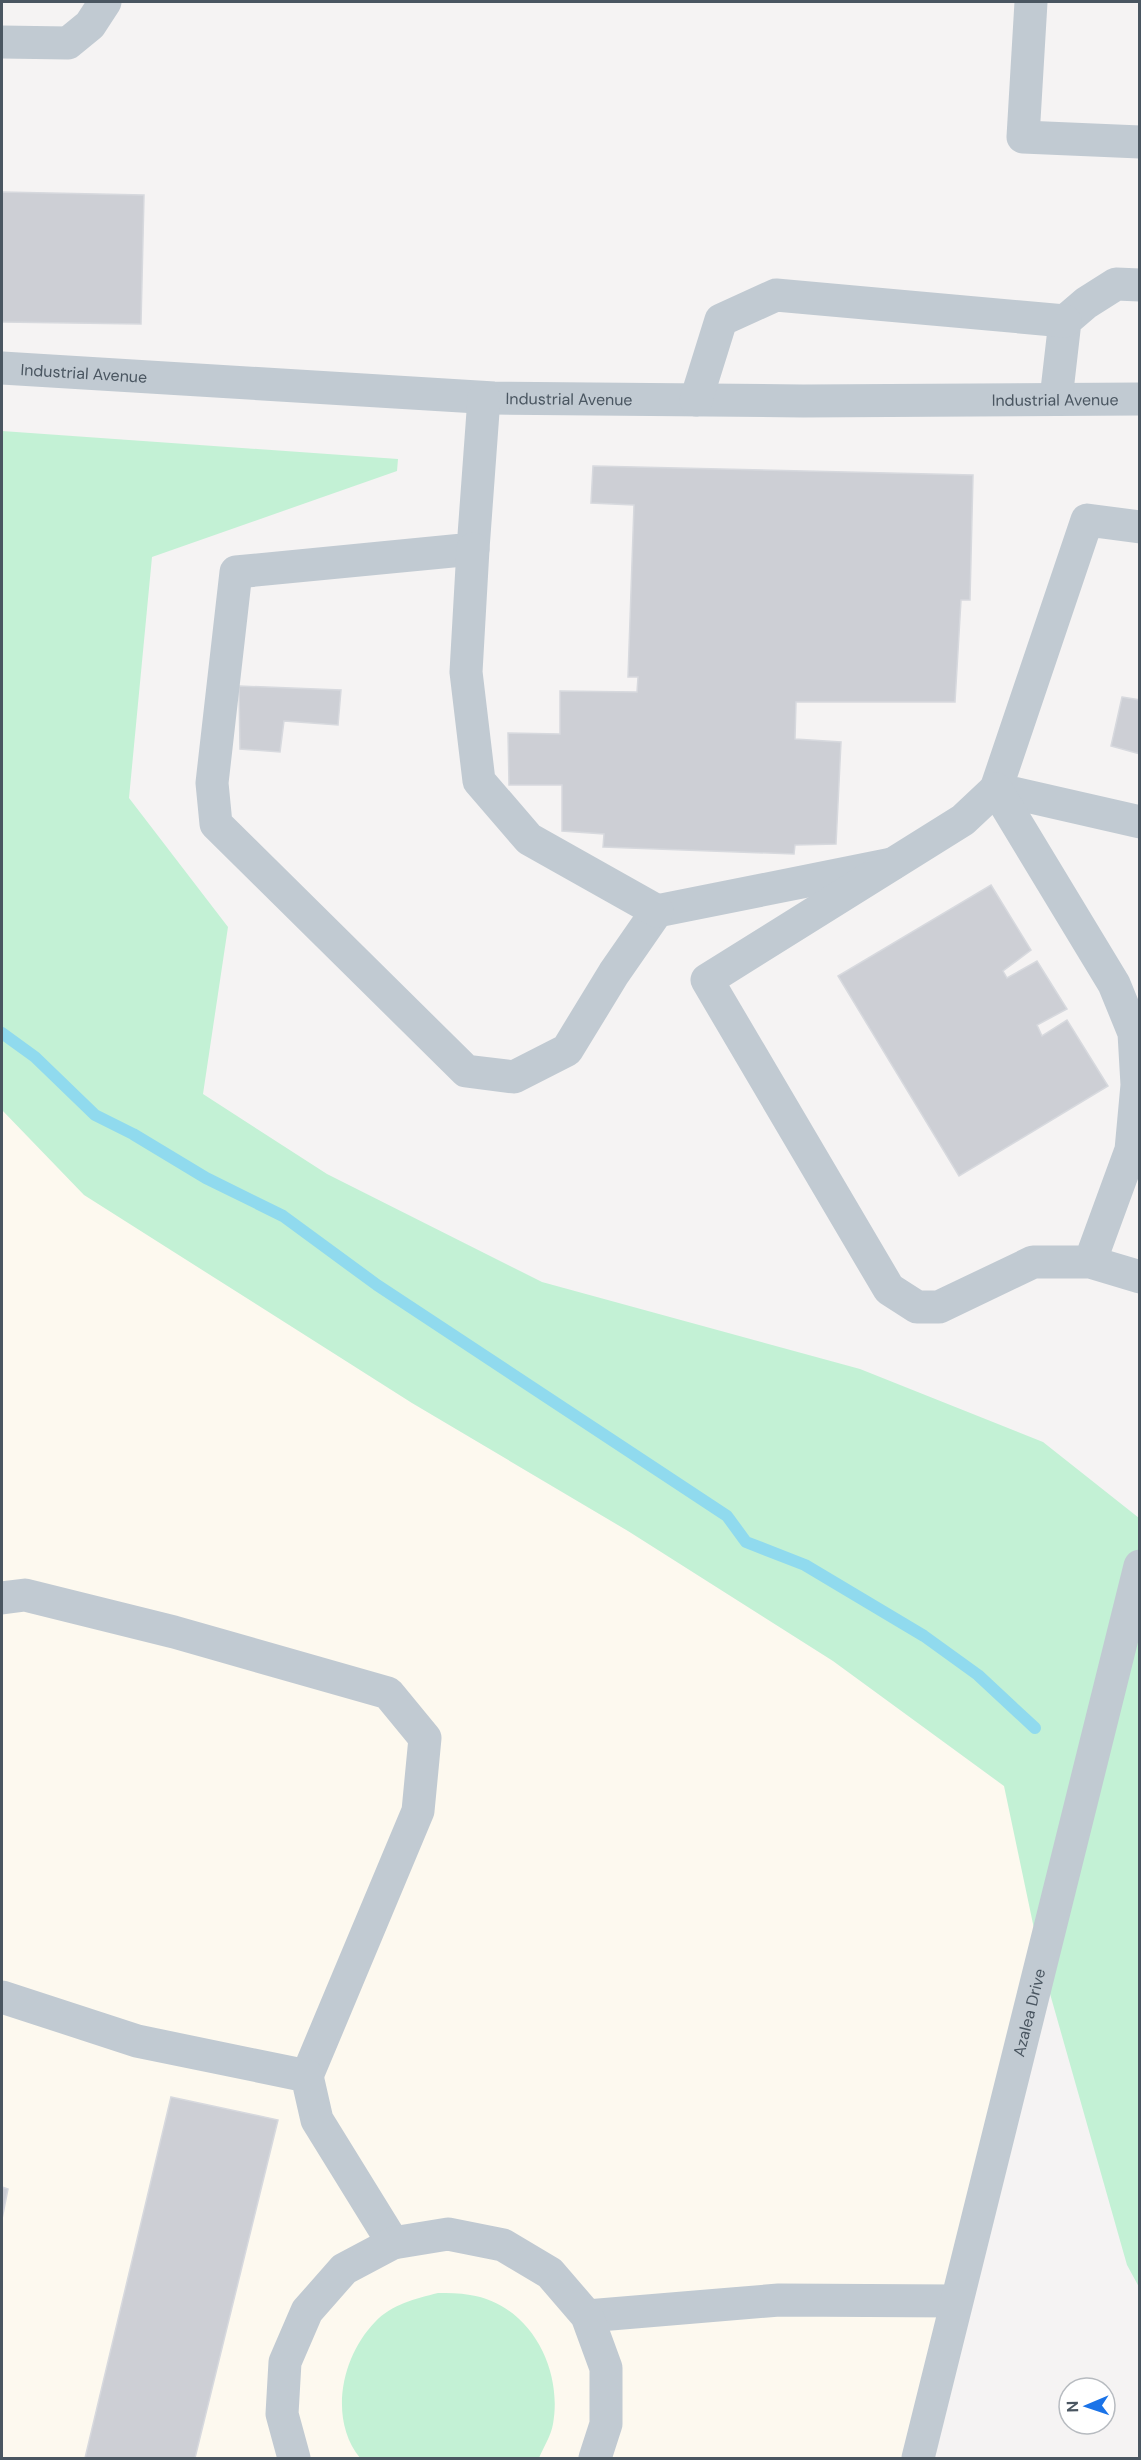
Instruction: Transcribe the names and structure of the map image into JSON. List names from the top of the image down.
{
  "streets": {
    "street": ["Industrial Avenue", "Azalea Drive"]
  },
  "north": "left"
}
